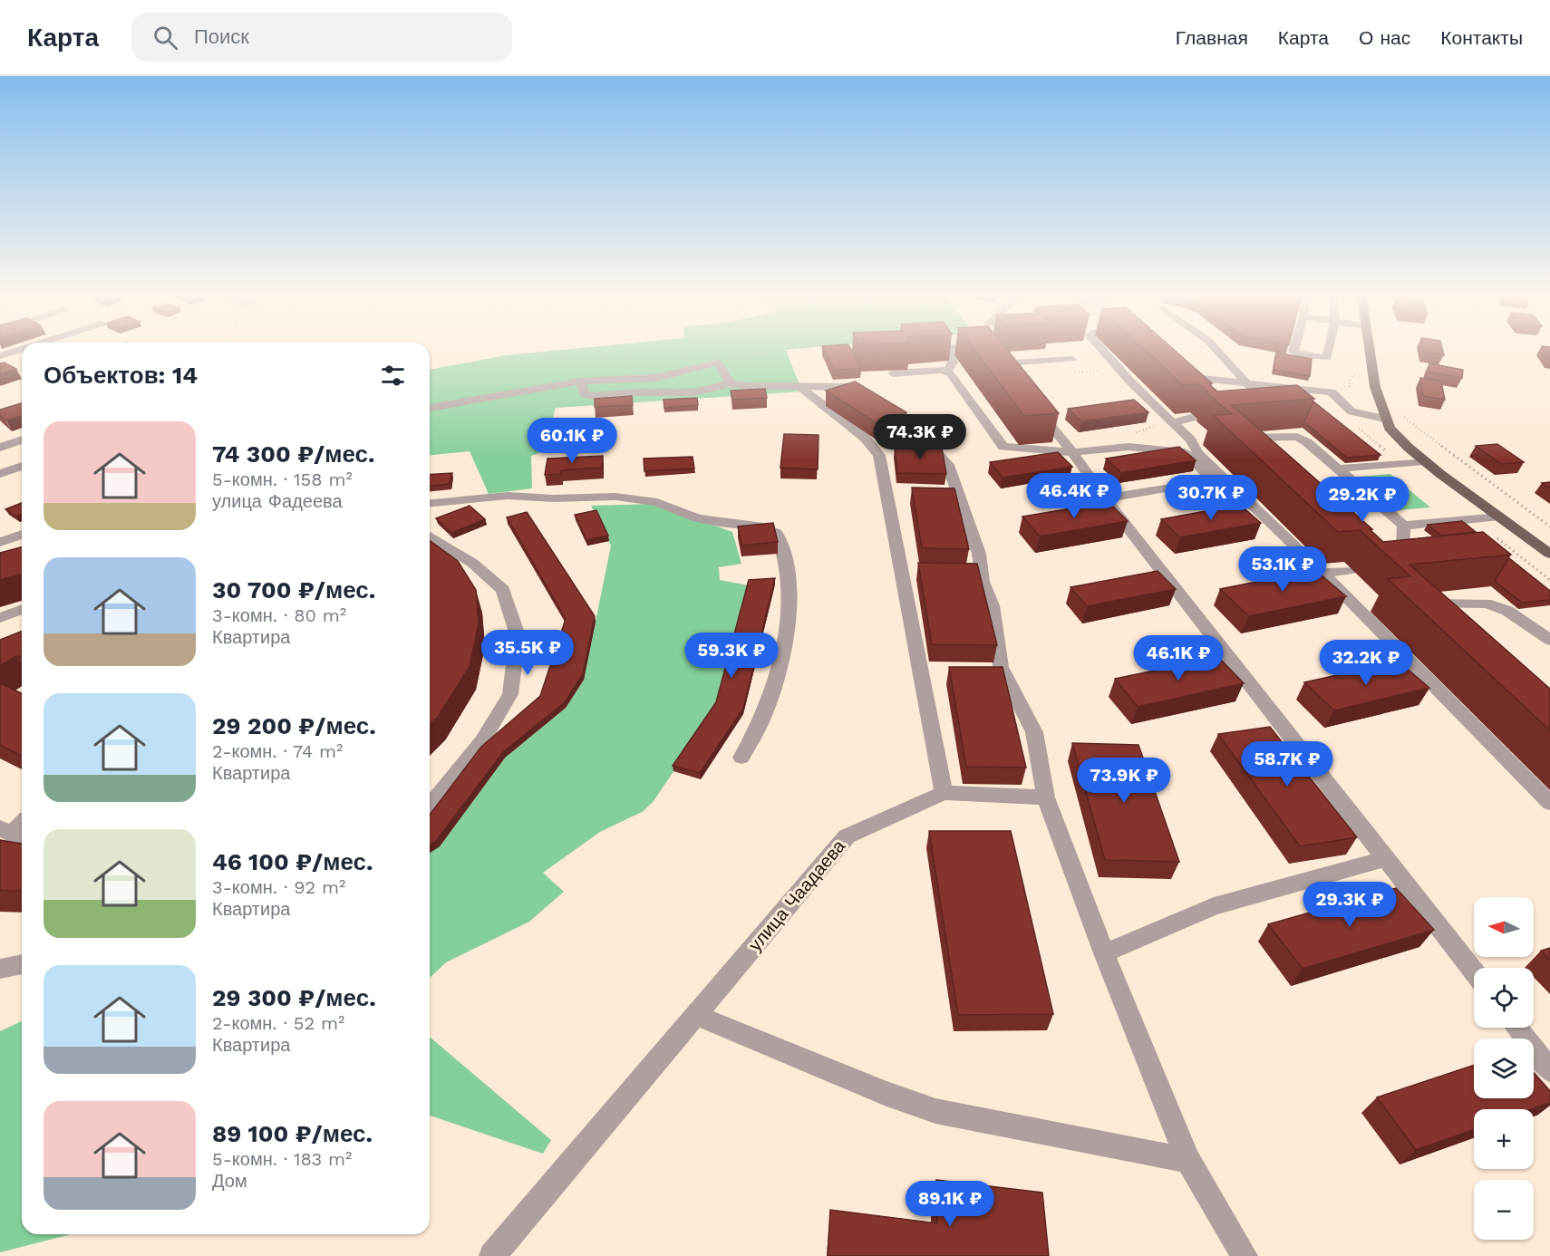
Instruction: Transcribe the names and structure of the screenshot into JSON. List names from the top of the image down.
{
  "streets": {
    "street": ["улица Чаадаева"]
  },
  "north": "left",
  "page": {
    "header": "Карта",
    "search": "Поиск",
    "nav": [
      "Главная",
      "Карта",
      "О нас",
      "Контакты"
    ],
    "heading": "Объектов: 14",
    "list": [
      {
        "name": "74 300 ₽/мес.",
        "note": "5-комн. · 158 m² · улица Фадеева"
      },
      {
        "name": "30 700 ₽/мес.",
        "note": "3-комн. · 80 m² · Квартира"
      },
      {
        "name": "29 200 ₽/мес.",
        "note": "2-комн. · 74 m² · Квартира"
      },
      {
        "name": "46 100 ₽/мес.",
        "note": "3-комн. · 92 m² · Квартира"
      },
      {
        "name": "29 300 ₽/мес.",
        "note": "2-комн. · 52 m² · Квартира"
      },
      {
        "name": "89 100 ₽/мес.",
        "note": "5-комн. · 183 m² · Дом"
      }
    ],
    "price": [
      "74.3K ₽",
      "60.1K ₽",
      "46.4K ₽",
      "30.7K ₽",
      "29.2K ₽",
      "53.1K ₽",
      "35.5K ₽",
      "59.3K ₽",
      "46.1K ₽",
      "32.2K ₽",
      "58.7K ₽",
      "73.9K ₽",
      "29.3K ₽",
      "89.1K ₽"
    ],
    "map_buttons": ["+", "−"]
  }
}
